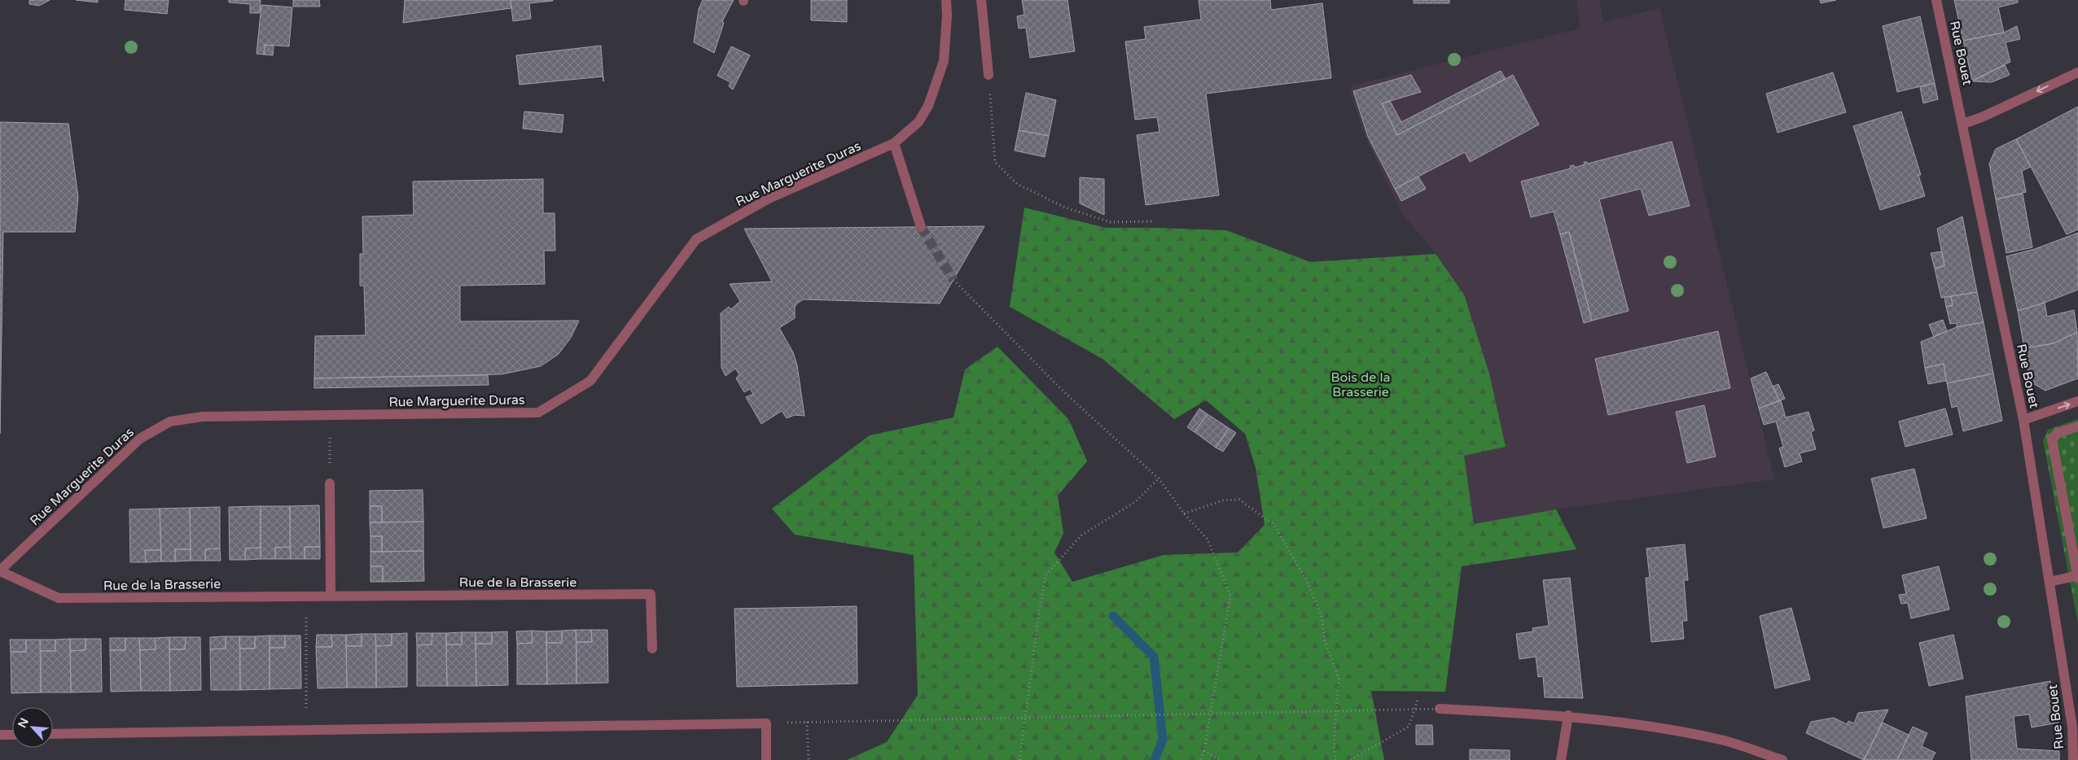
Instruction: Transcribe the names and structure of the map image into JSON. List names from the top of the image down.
{
  "streets": {
    "street": ["Rue Bouet", "Rue Marguerite Duras", "Rue de la Brasserie"]
  },
  "crossings": [
    ["Rue Marguerite Duras", "Rue de la Brasserie"]
  ],
  "parks": ["Bois de la Brasserie"],
  "north": "top left"
}
